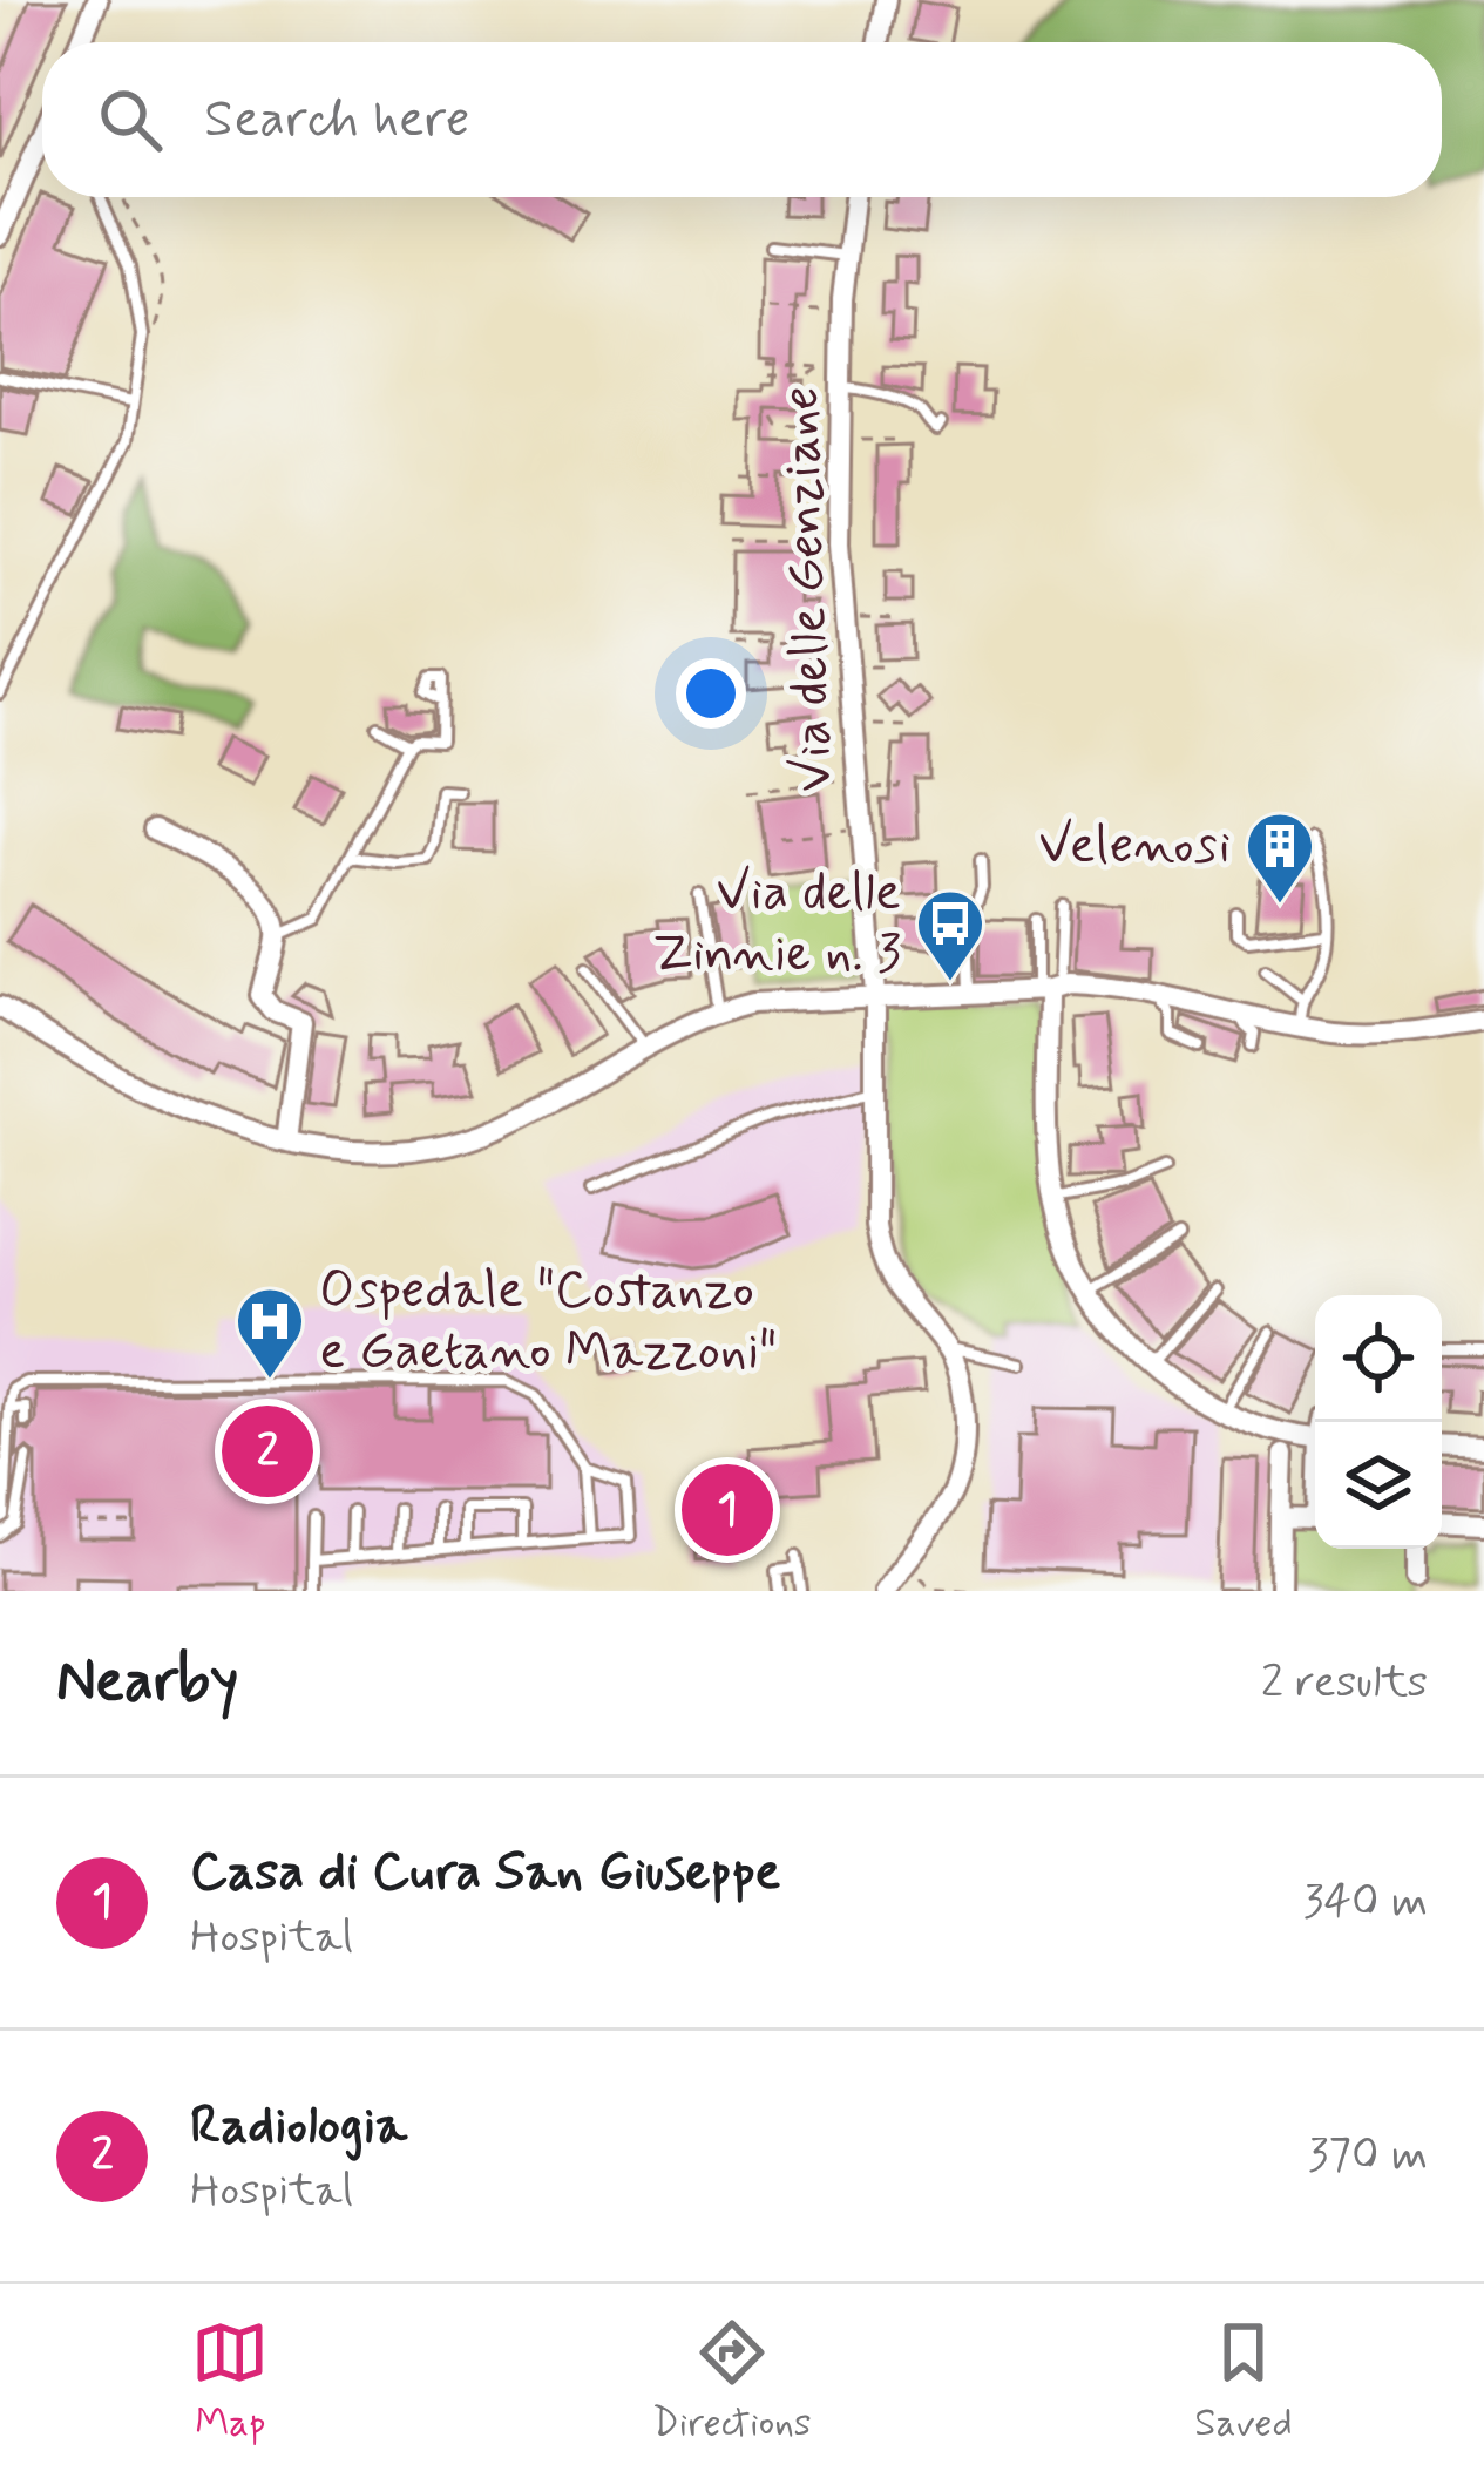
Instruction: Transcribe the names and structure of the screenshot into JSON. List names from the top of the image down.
{
  "streets": {
    "street": ["Via delle Genziane"]
  },
  "places": {
    "building": ["Velenosi"],
    "bus stop": ["Via delle Zinnie n. 3"],
    "hospital": ["Ospedale \"Costanzo e Gaetano Mazzoni\""]
  },
  "page": {
    "search": "Search here",
    "pins": ["2", "1"],
    "heading": ["Nearby", "2 results"],
    "list": [
      {
        "mark": "1",
        "name": "Casa di Cura San Giuseppe",
        "note": "Hospital",
        "value": "340 m"
      },
      {
        "mark": "2",
        "name": "Radiologia",
        "note": "Hospital",
        "value": "370 m"
      }
    ],
    "nav": ["Map", "Directions", "Saved"]
  }
}
